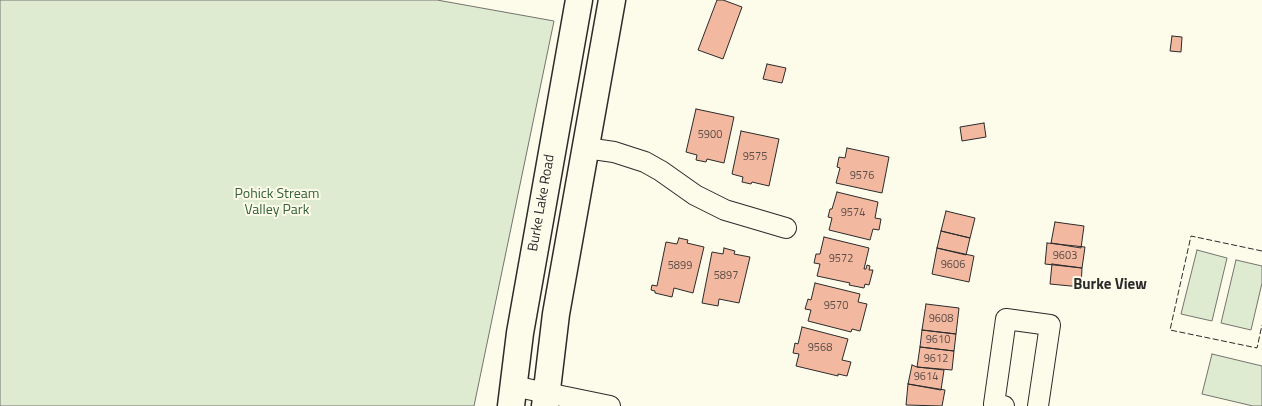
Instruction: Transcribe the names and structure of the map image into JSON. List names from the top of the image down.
{
  "streets": {
    "main road": ["Burke Lake Road"]
  },
  "districts": ["Burke View"],
  "parks": ["Pohick Stream Valley Park"],
  "house_numbers": [
    "5900",
    "9575",
    "9576",
    "9574",
    "9603",
    "9572",
    "9606",
    "5899",
    "5897",
    "9570",
    "9608",
    "9610",
    "9568",
    "9612",
    "9614"
  ]
}
